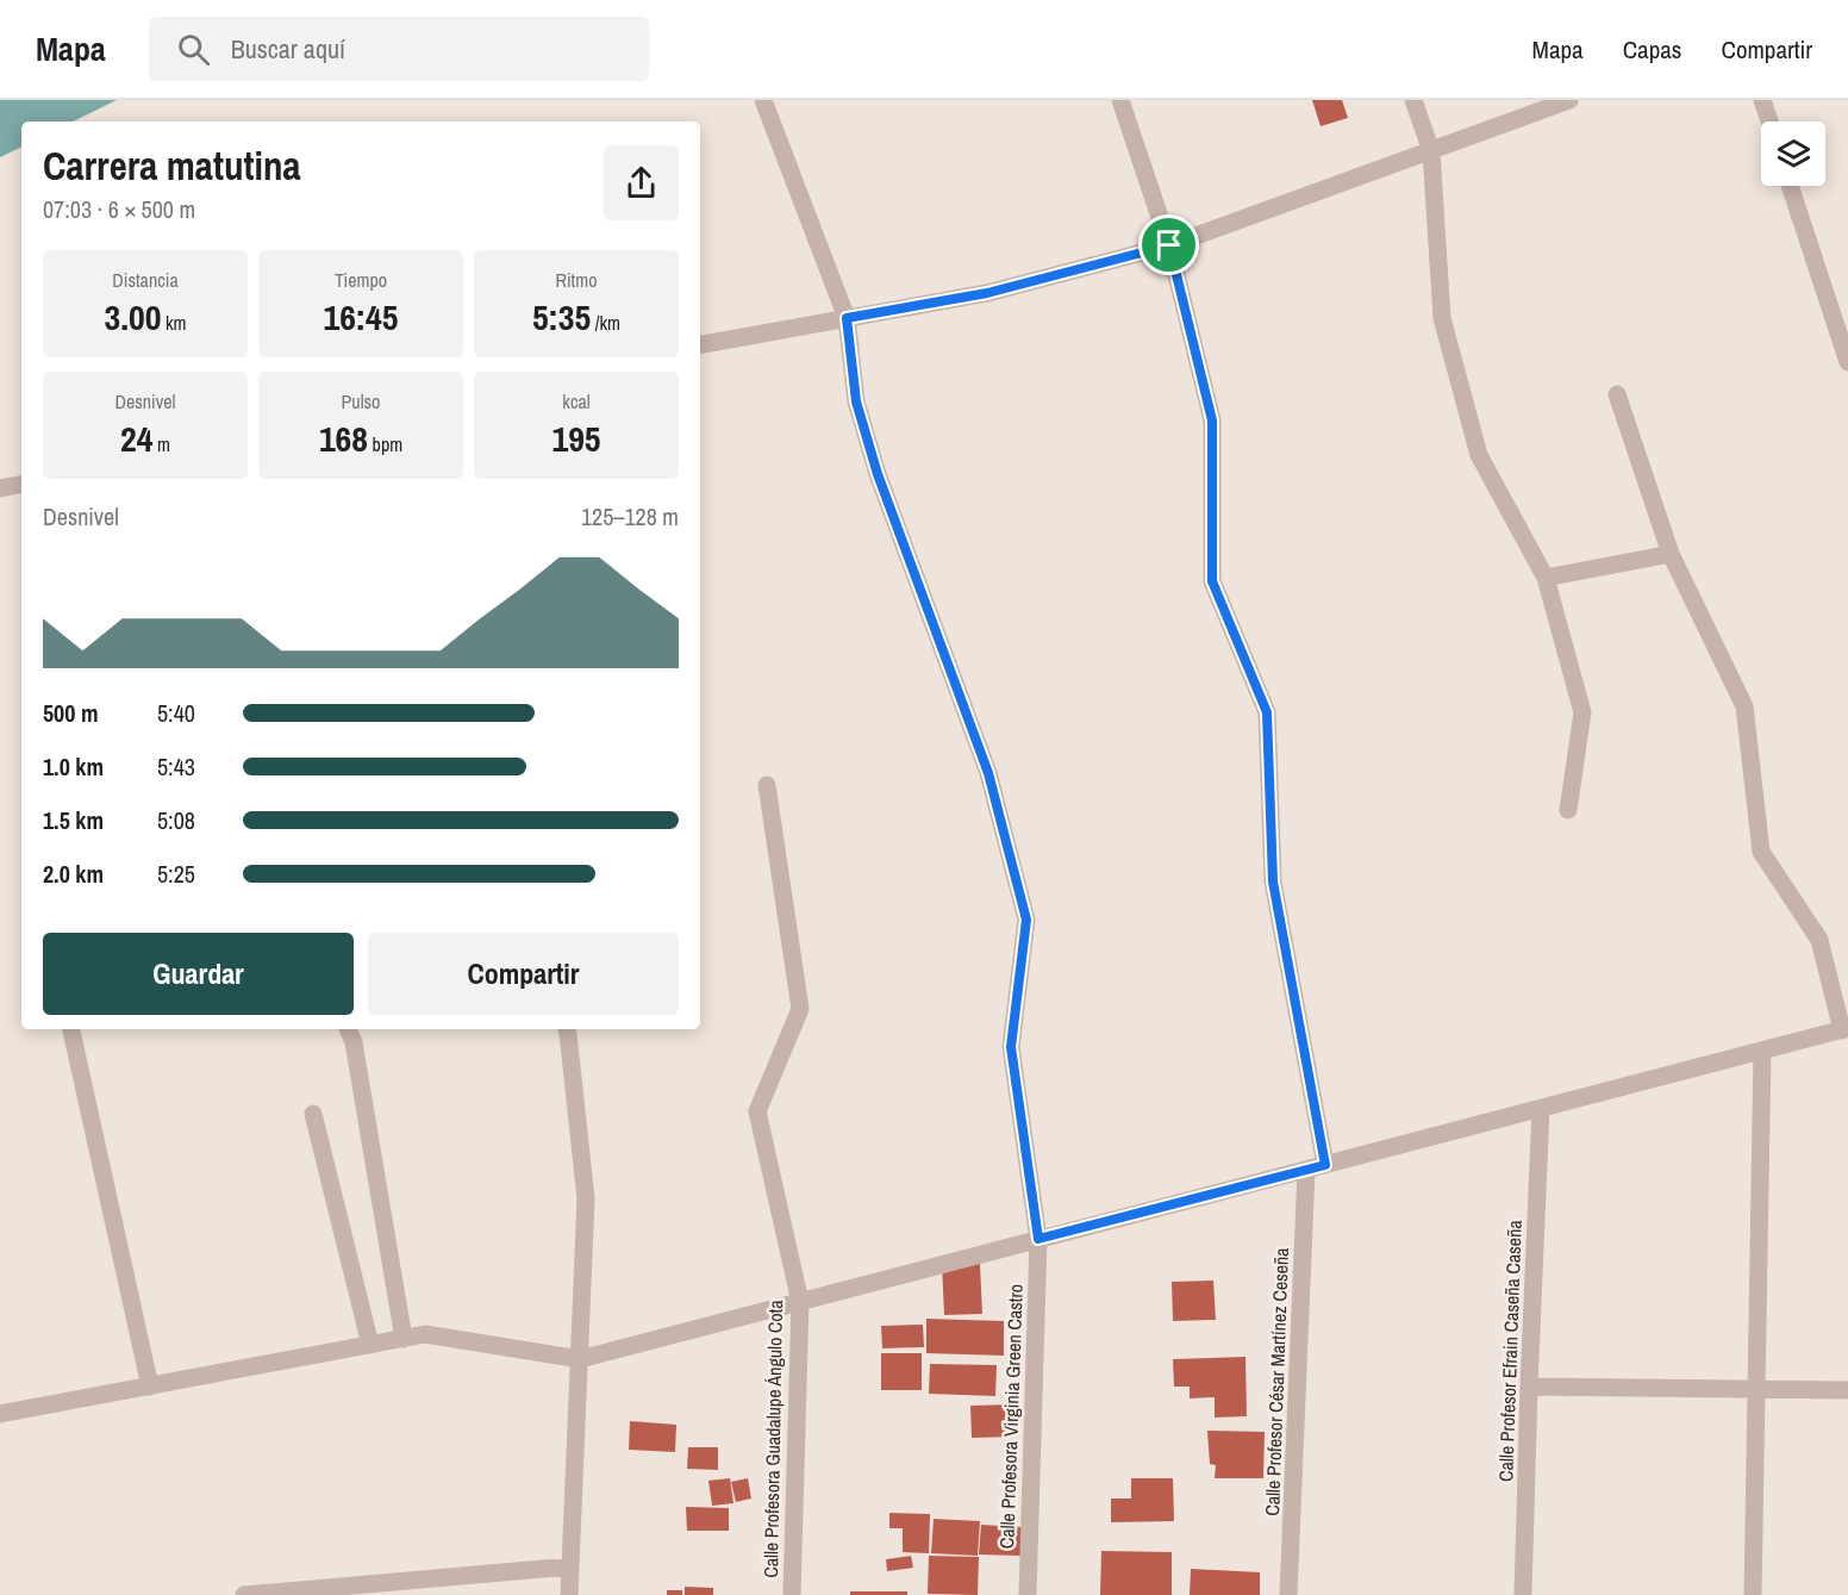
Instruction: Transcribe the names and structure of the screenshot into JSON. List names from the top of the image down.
{
  "streets": {
    "street": [
      "Calle Profesor Efrain Caseña Caseña",
      "Calle Profesor César Martínez Ceseña",
      "Calle Profesora Virginia Green Castro",
      "Calle Profesora Guadalupe Ángulo Cota"
    ]
  },
  "page": {
    "header": "Mapa",
    "search": "Buscar aquí",
    "nav": ["Mapa", "Capas", "Compartir"],
    "heading": ["Carrera matutina", "07:03 · 6 × 500 m"],
    "stats": [
      ["Distancia", "3.00 km"],
      ["Tiempo", "16:45"],
      ["Ritmo", "5:35 /km"],
      ["Desnivel", "24 m"],
      ["Pulso", "168 bpm"],
      ["kcal", "195"]
    ],
    "chart": ["Desnivel", "125–128 m"],
    "list": [
      {
        "name": "500 m",
        "note": "5:40"
      },
      {
        "name": "1.0 km",
        "note": "5:43"
      },
      {
        "name": "1.5 km",
        "note": "5:08"
      },
      {
        "name": "2.0 km",
        "note": "5:25"
      }
    ],
    "buttons": ["Guardar", "Compartir"]
  }
}
